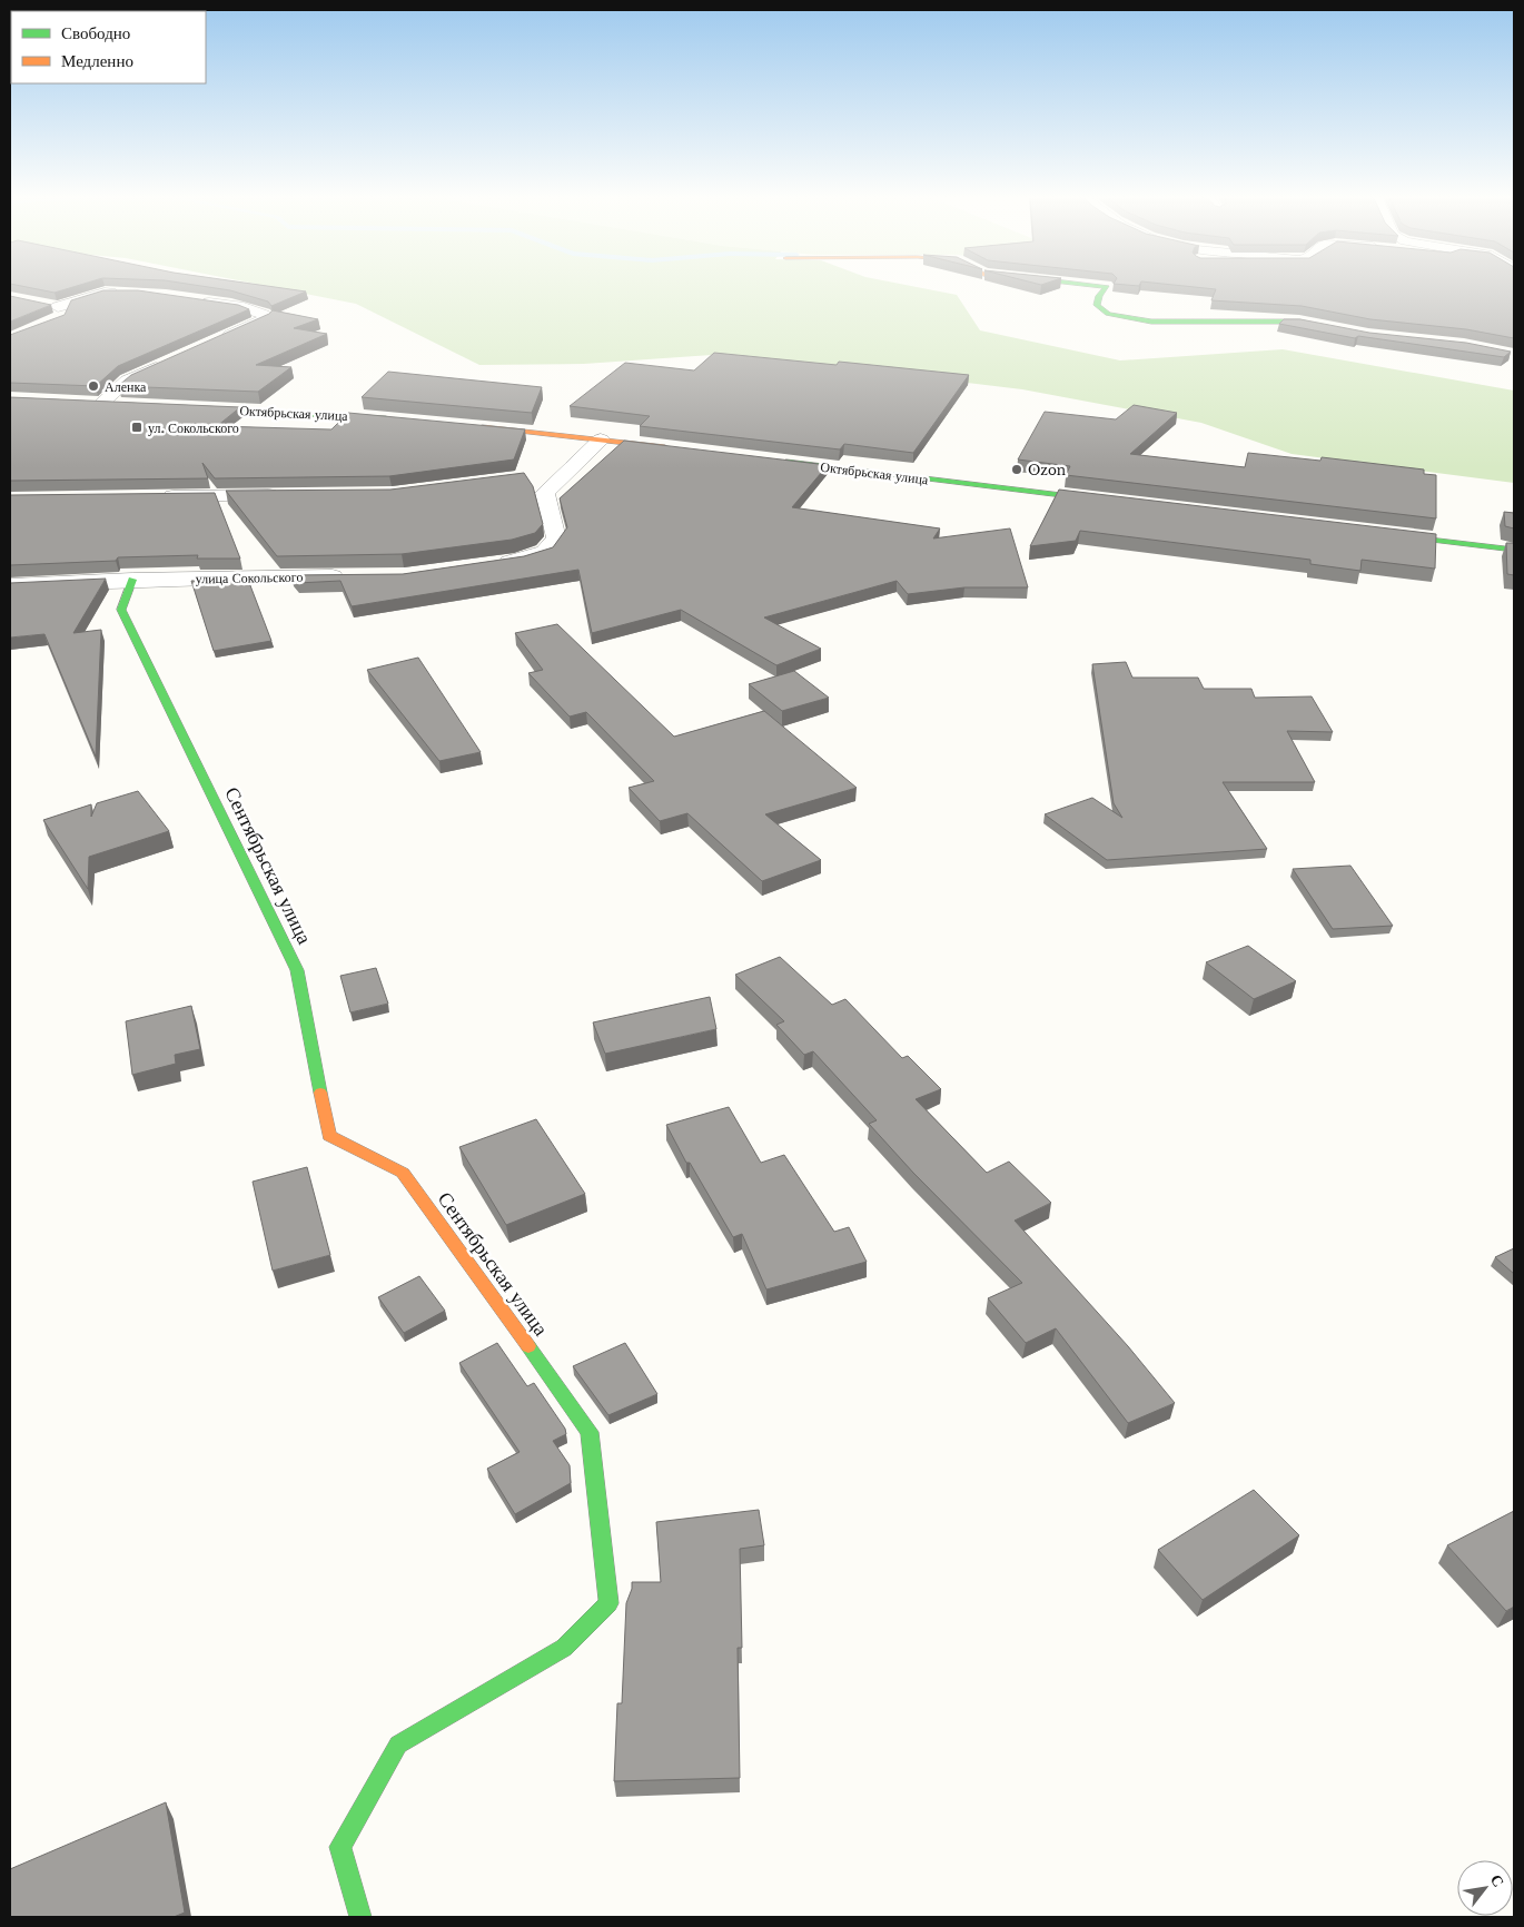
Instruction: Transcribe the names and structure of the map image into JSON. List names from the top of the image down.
{
  "streets": {
    "street": ["Октябрьская улица", "улица Сокольского", "Сентябрьская улица"]
  },
  "crossings": [
    ["улица Сокольского", "Сентябрьская улица"]
  ],
  "places": {
    "other": ["Аленка", "Ozon"],
    "transit": ["ул. Сокольского"]
  },
  "legend": ["Свободно", "Медленно"],
  "north": "top right"
}
